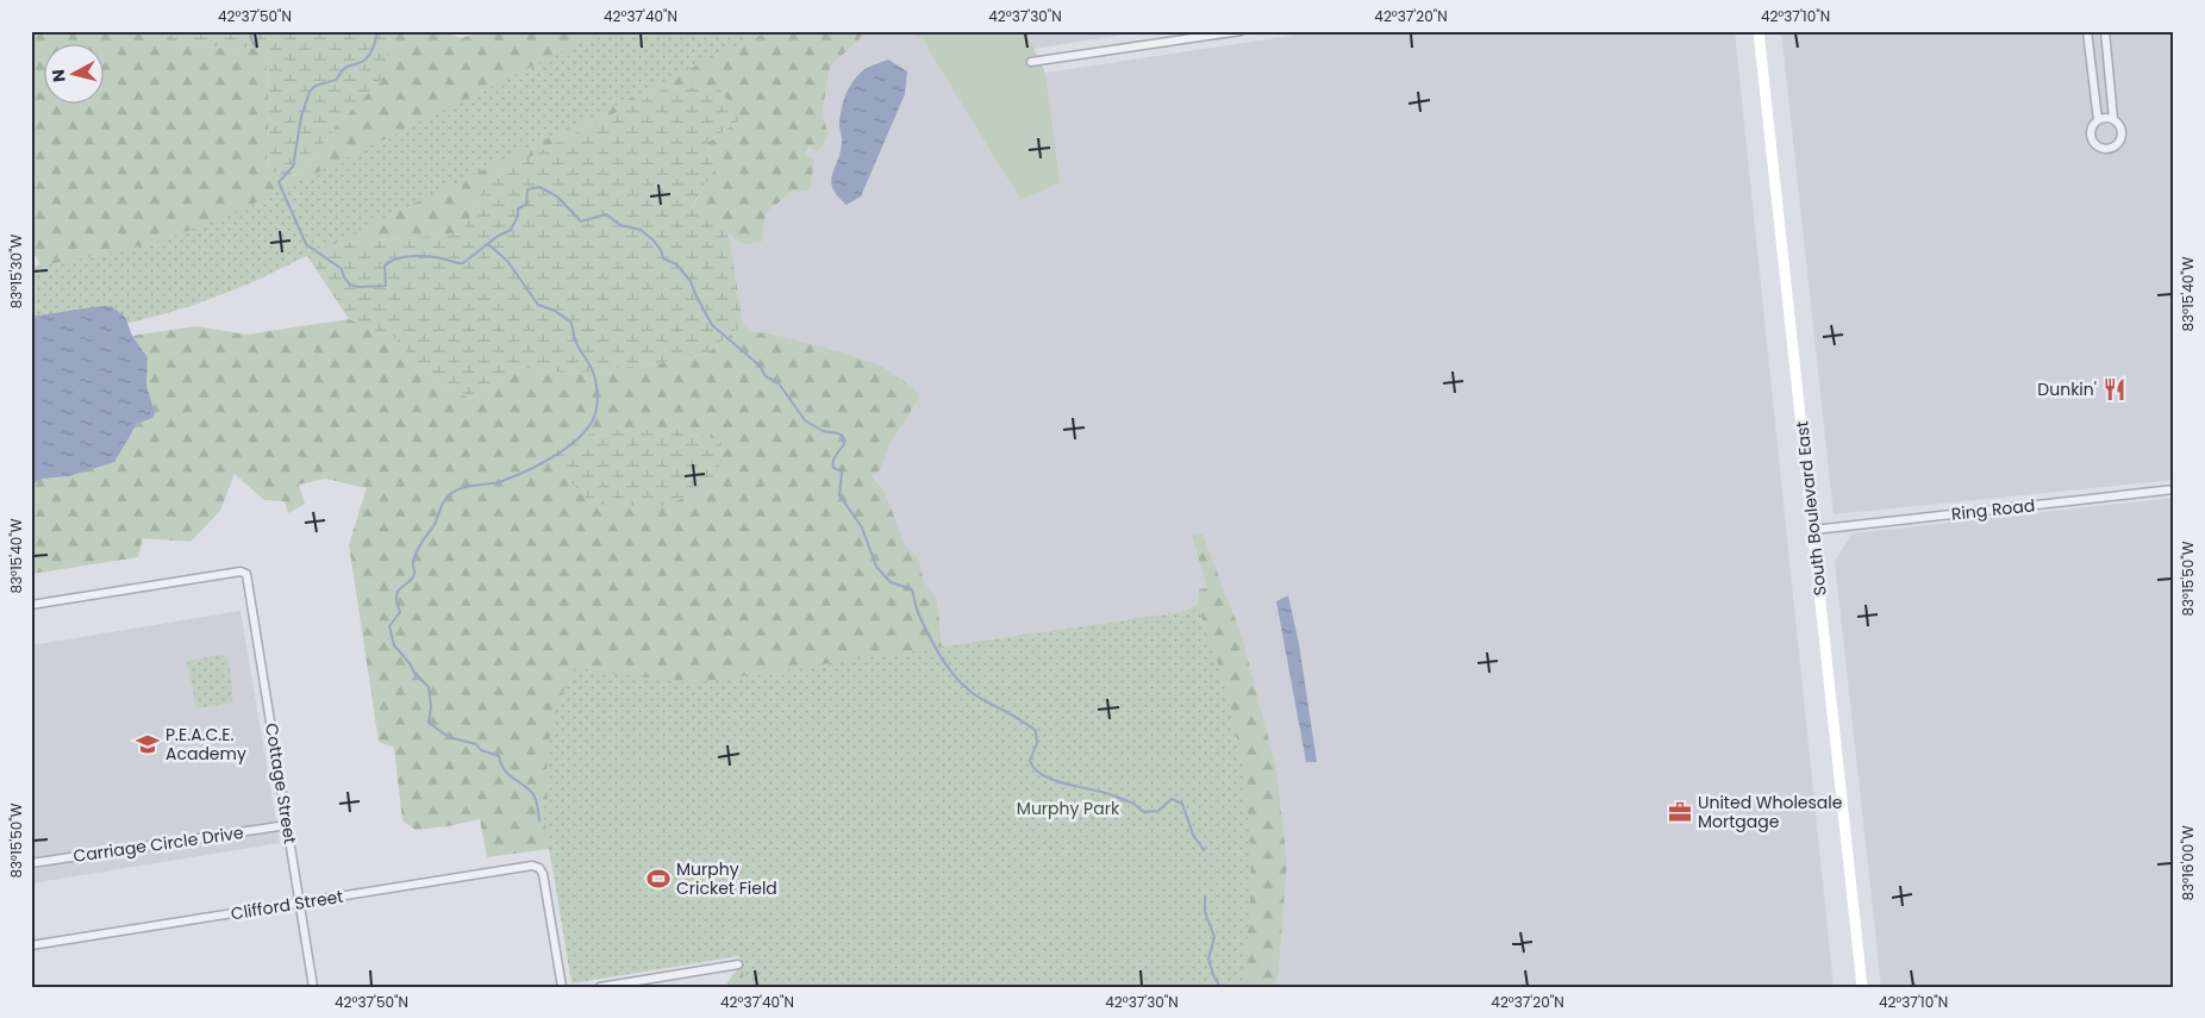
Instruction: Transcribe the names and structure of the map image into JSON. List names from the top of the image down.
{
  "streets": {
    "street": [
      "South Boulevard East",
      "Ring Road",
      "Cottage Street",
      "Carriage Circle Drive",
      "Clifford Street"
    ]
  },
  "crossings": [
    ["South Boulevard East", "Ring Road"],
    ["Cottage Street", "Carriage Circle Drive"],
    ["Cottage Street", "Clifford Street"]
  ],
  "parks": ["Murphy Park"],
  "places": {
    "restaurant": ["Dunkin'"],
    "school or university": ["P.E.A.C.E. Academy"],
    "office": ["United Wholesale Mortgage"],
    "sports": ["Murphy Cricket Field"]
  },
  "north": "left",
  "coordinates": [
    "42°37'50\"N",
    "42°37'40\"N",
    "42°37'30\"N",
    "42°37'20\"N",
    "42°37'10\"N",
    "83°15'30\"W",
    "83°15'40\"W",
    "83°15'50\"W",
    "83°16'00\"W"
  ]
}
